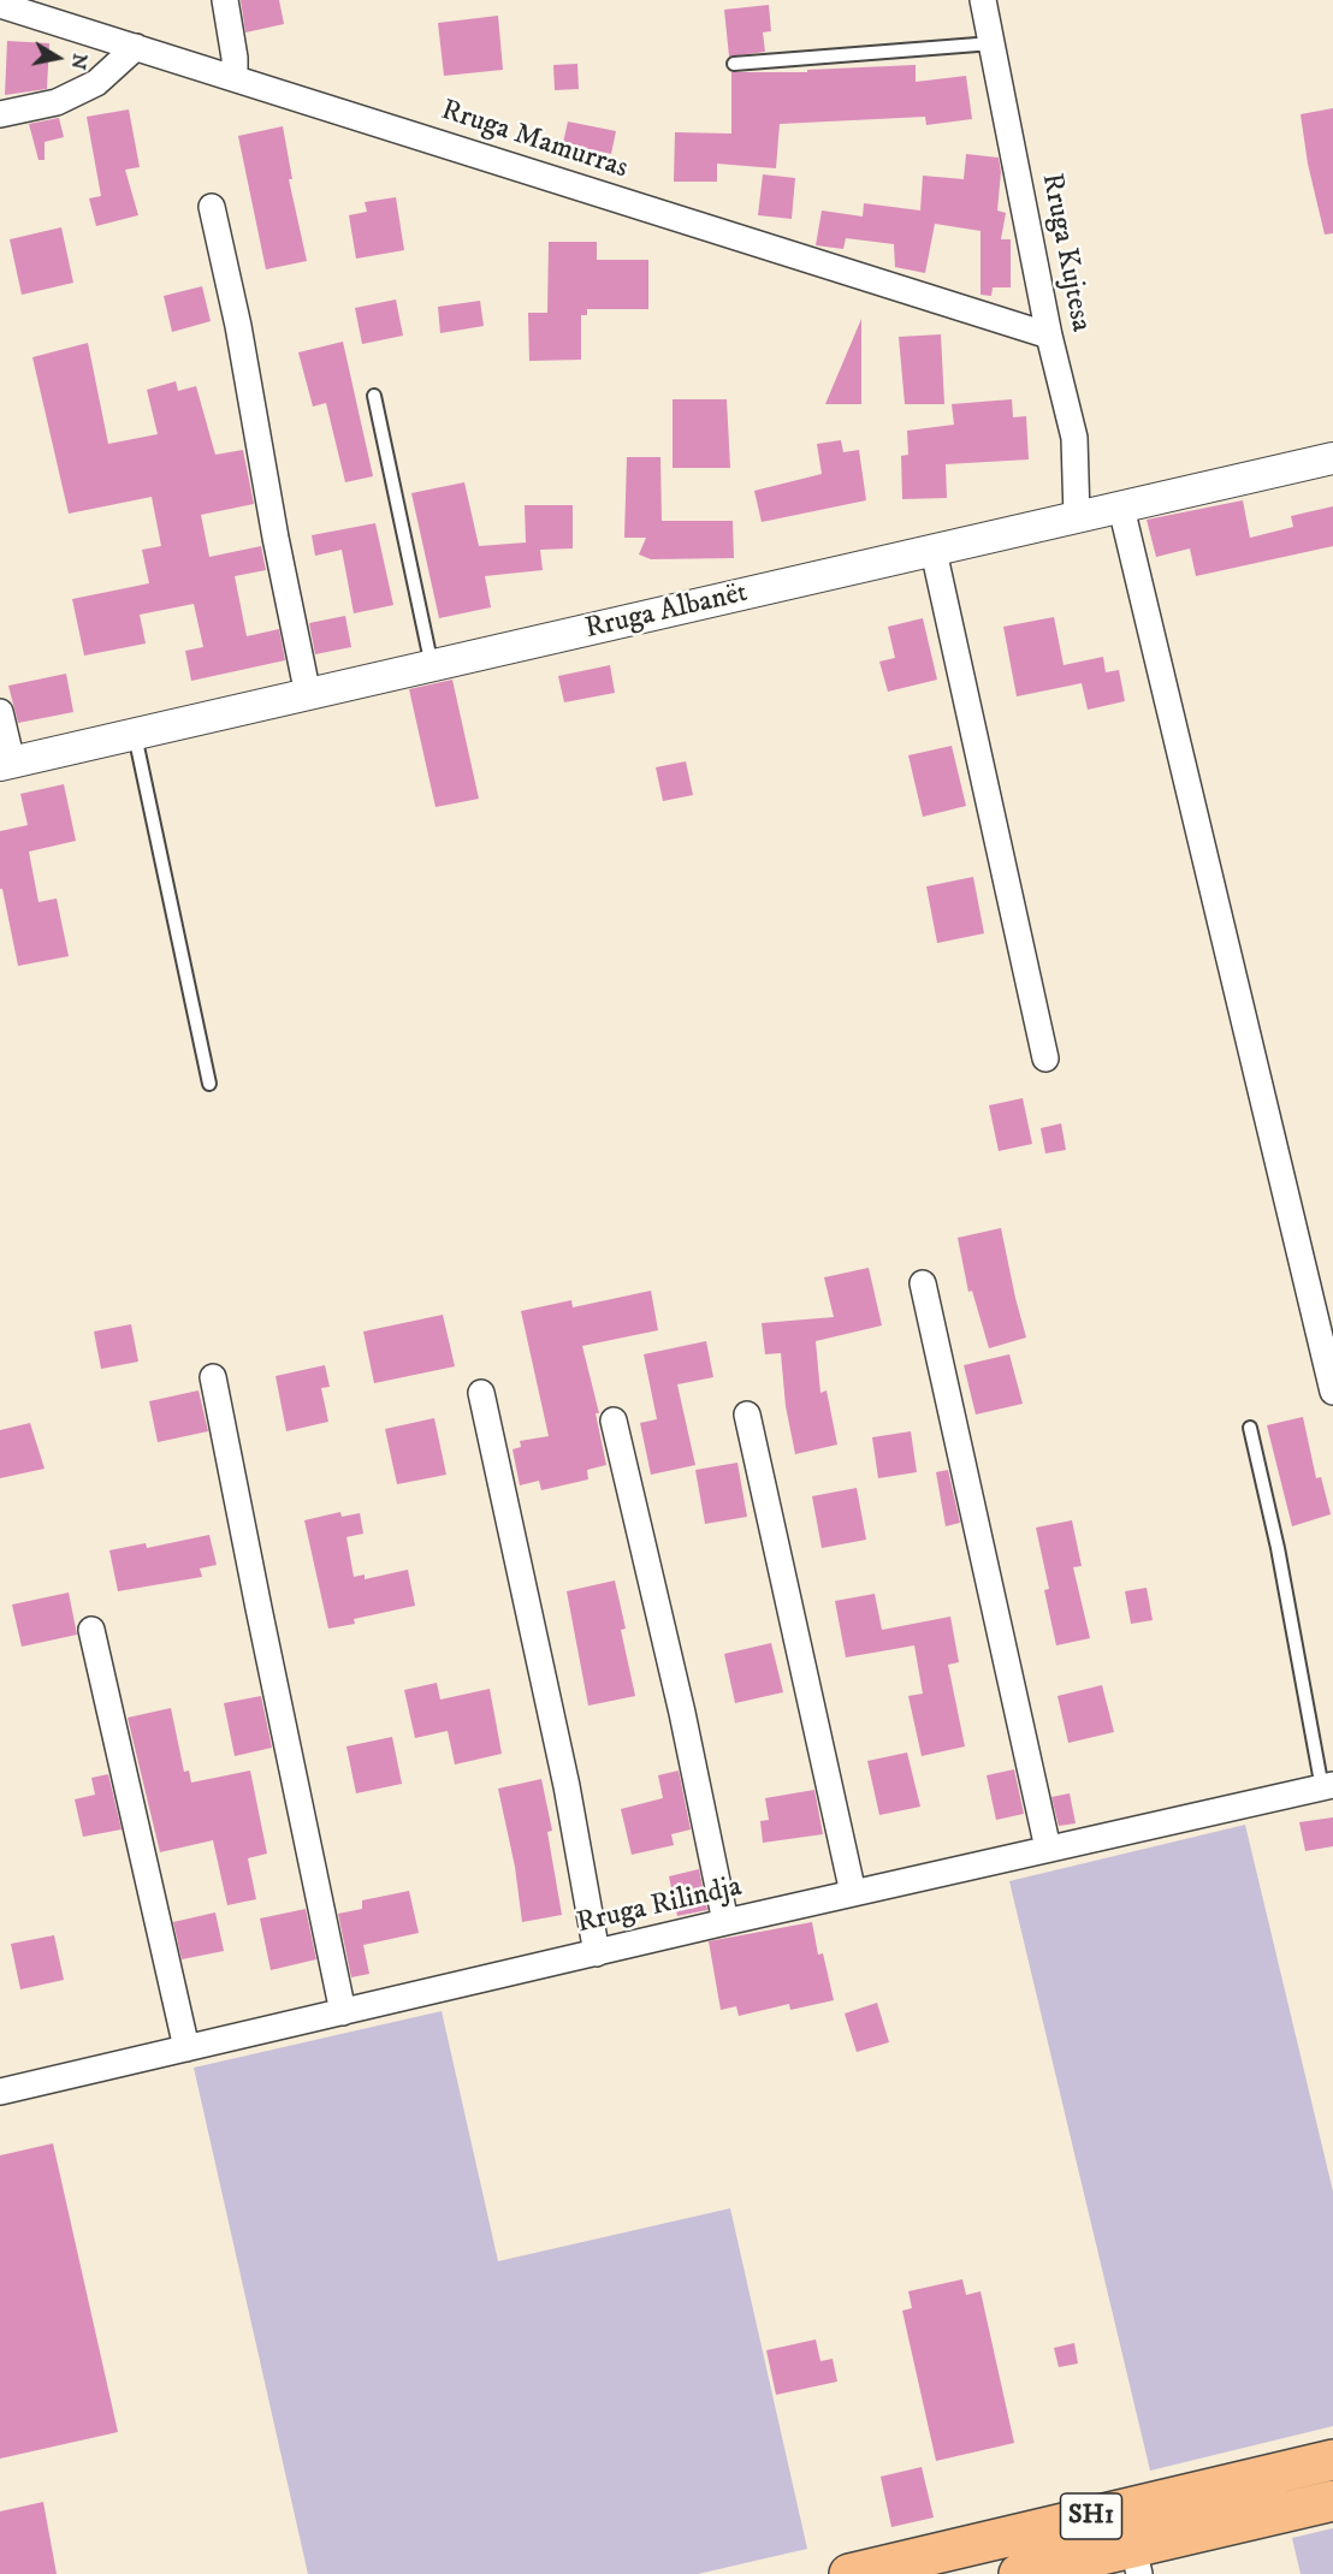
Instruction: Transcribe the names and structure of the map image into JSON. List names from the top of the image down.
{
  "streets": {
    "main road": ["SH1"],
    "street": [
      "Rruga Mamurras",
      "Rruga Kujtesa",
      "Rruga Albanët",
      "Rruga Rilindja"
    ]
  },
  "crossings": [
    ["Rruga Mamurras", "Rruga Kujtesa"],
    ["Rruga Kujtesa", "Rruga Albanët"]
  ],
  "north": "right"
}
